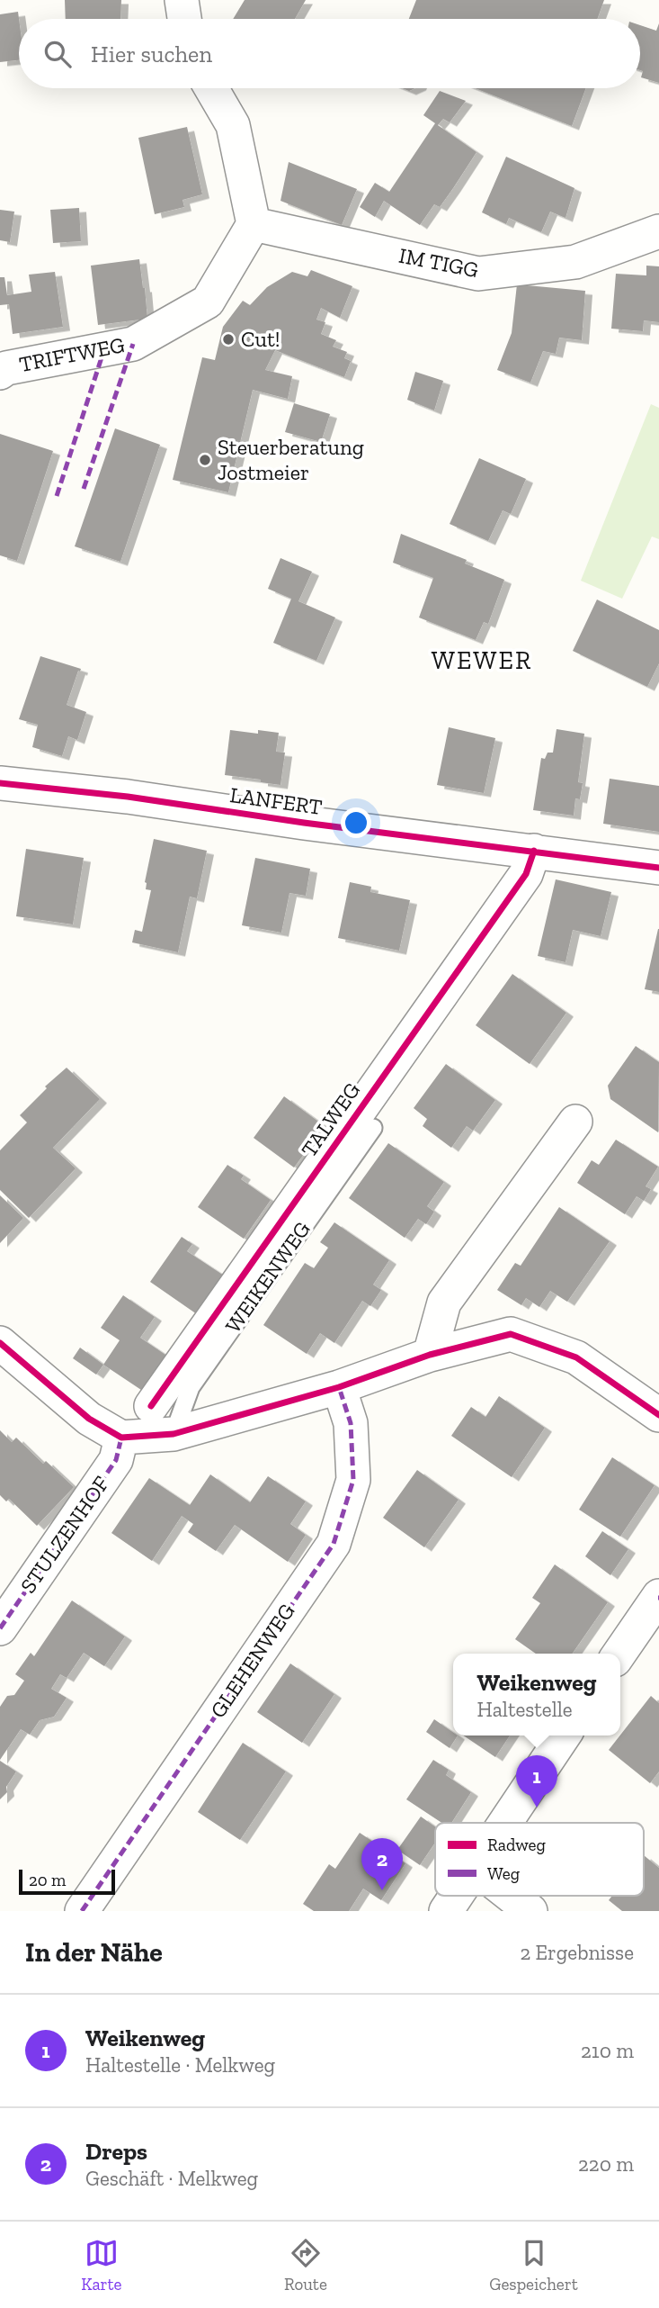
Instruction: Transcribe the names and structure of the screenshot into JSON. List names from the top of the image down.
{
  "streets": {
    "street": [
      "IM TIGG",
      "TRIFTWEG",
      "LANFERT",
      "TALWEG",
      "STULZENHOF",
      "GLEHENWEG"
    ],
    "lane": ["WEIKENWEG"]
  },
  "crossings": [
    ["IM TIGG", "TRIFTWEG"],
    ["LANFERT", "TALWEG"]
  ],
  "districts": ["WEWER"],
  "places": ["Cut!", "Steuerberatung Jostmeier"],
  "legend": ["Radweg", "Weg"],
  "scale_bar": "20 m",
  "page": {
    "search": "Hier suchen",
    "popup": ["Weikenweg", "Haltestelle"],
    "pins": ["1", "2"],
    "scale": "20 m",
    "heading": ["In der Nähe", "2 Ergebnisse"],
    "list": [
      {
        "mark": "1",
        "name": "Weikenweg",
        "note": "Haltestelle · Melkweg",
        "value": "210 m"
      },
      {
        "mark": "2",
        "name": "Dreps",
        "note": "Geschäft · Melkweg",
        "value": "220 m"
      }
    ],
    "nav": ["Karte", "Route", "Gespeichert"]
  }
}
